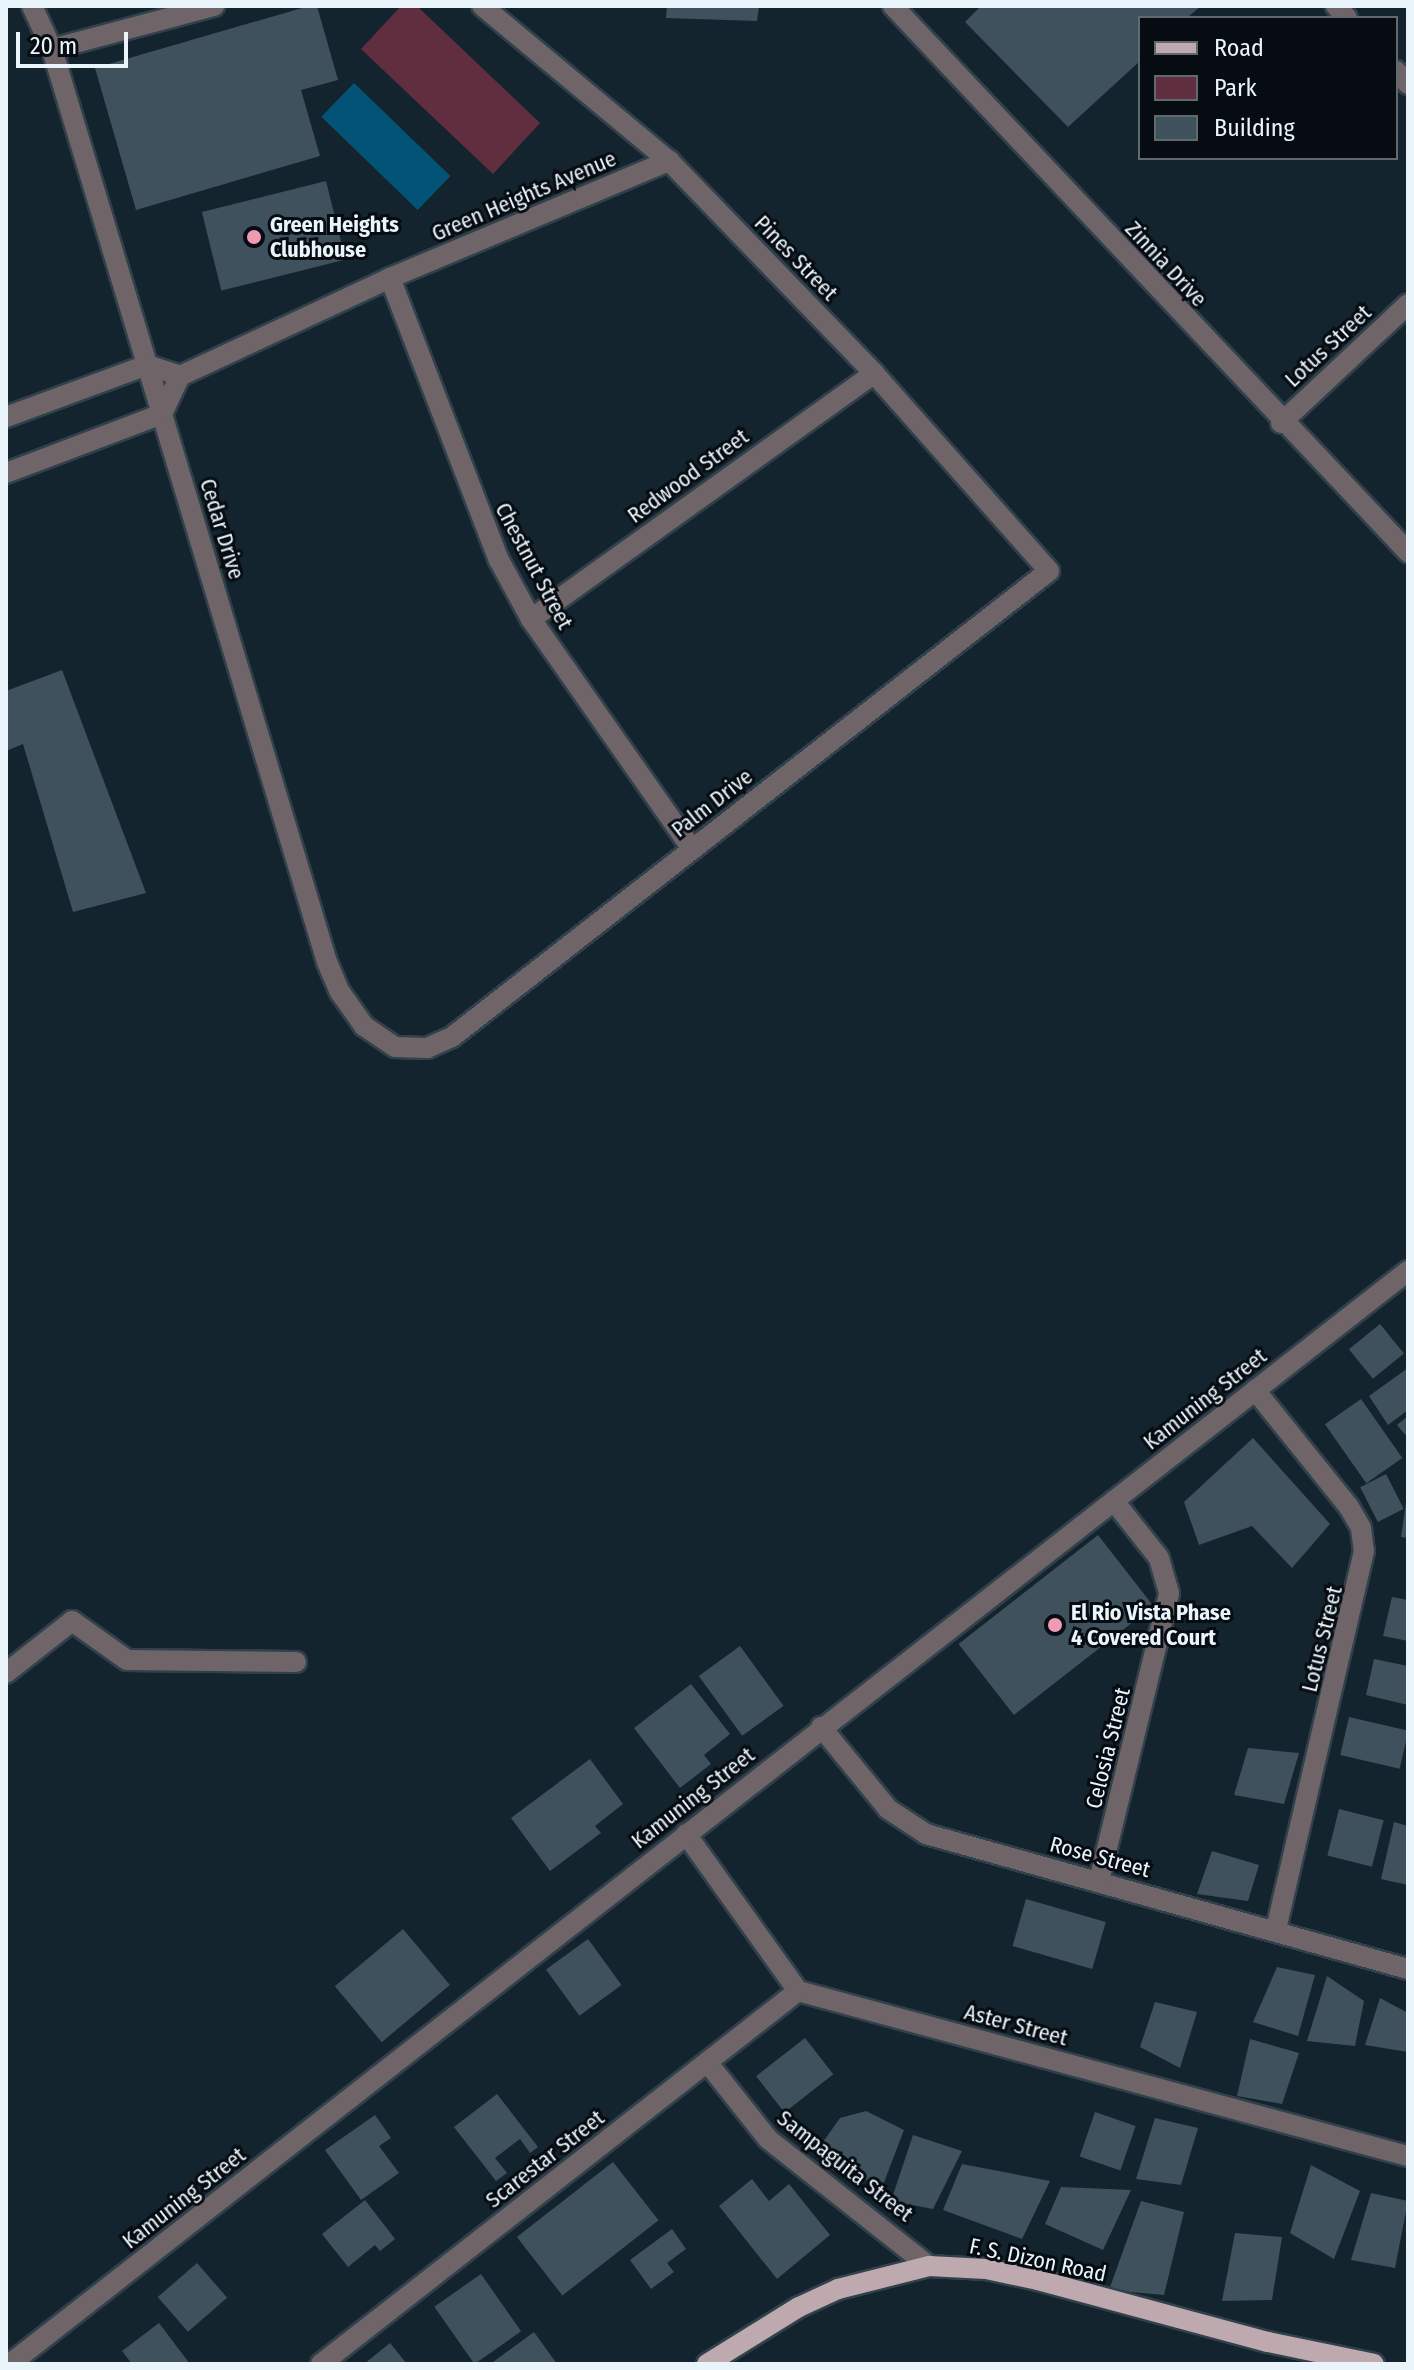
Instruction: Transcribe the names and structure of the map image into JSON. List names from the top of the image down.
{
  "streets": {
    "main road": ["F. S. Dizon Road"],
    "street": [
      "Green Heights Avenue",
      "Pines Street",
      "Zinnia Drive",
      "Lotus Street",
      "Redwood Street",
      "Cedar Drive",
      "Chestnut Street",
      "Palm Drive",
      "Kamuning Street",
      "Celosia Street",
      "Rose Street",
      "Aster Street",
      "Scarestar Street",
      "Sampaguita Street"
    ]
  },
  "crossings": [
    ["Green Heights Avenue", "Pines Street"],
    ["Green Heights Avenue", "Chestnut Street"],
    ["Pines Street", "Redwood Street"],
    ["Pines Street", "Palm Drive"],
    ["Zinnia Drive", "Lotus Street"],
    ["Lotus Street", "Kamuning Street"],
    ["Lotus Street", "Rose Street"],
    ["Redwood Street", "Chestnut Street"],
    ["Cedar Drive", "Palm Drive"],
    ["Chestnut Street", "Palm Drive"],
    ["Kamuning Street", "Celosia Street"],
    ["Kamuning Street", "Rose Street"],
    ["Celosia Street", "Rose Street"],
    ["Aster Street", "Scarestar Street"],
    ["Scarestar Street", "Sampaguita Street"],
    ["Sampaguita Street", "F. S. Dizon Road"]
  ],
  "places": ["Green Heights Clubhouse", "El Rio Vista Phase 4 Covered Court"],
  "legend": ["Road", "Park", "Building"],
  "scale_bar": "20 m"
}
